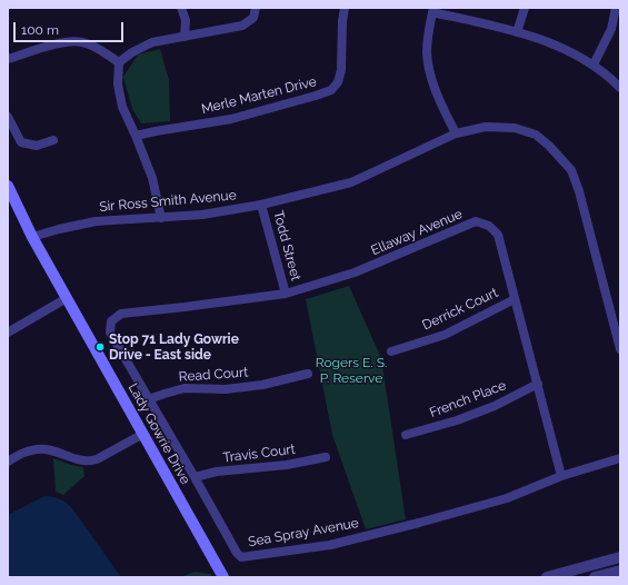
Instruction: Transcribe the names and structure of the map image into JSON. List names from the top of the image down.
{
  "streets": {
    "main road": ["Lady Gowrie Drive"],
    "street": [
      "Merle Marten Drive",
      "Sir Ross Smith Avenue",
      "Ellaway Avenue",
      "Todd Street",
      "Derrick Court",
      "Read Court",
      "French Place",
      "Travis Court",
      "Sea Spray Avenue"
    ]
  },
  "crossings": [
    ["Sir Ross Smith Avenue", "Todd Street"],
    ["Sir Ross Smith Avenue", "Lady Gowrie Drive"],
    ["Ellaway Avenue", "Todd Street"],
    ["Ellaway Avenue", "Derrick Court"],
    ["Ellaway Avenue", "French Place"],
    ["Ellaway Avenue", "Sea Spray Avenue"],
    ["Read Court", "Sea Spray Avenue"],
    ["Travis Court", "Sea Spray Avenue"]
  ],
  "parks": ["Rogers E. S. P. Reserve"],
  "places": ["Stop 71 Lady Gowrie Drive - East side"],
  "scale_bar": "100 m"
}
